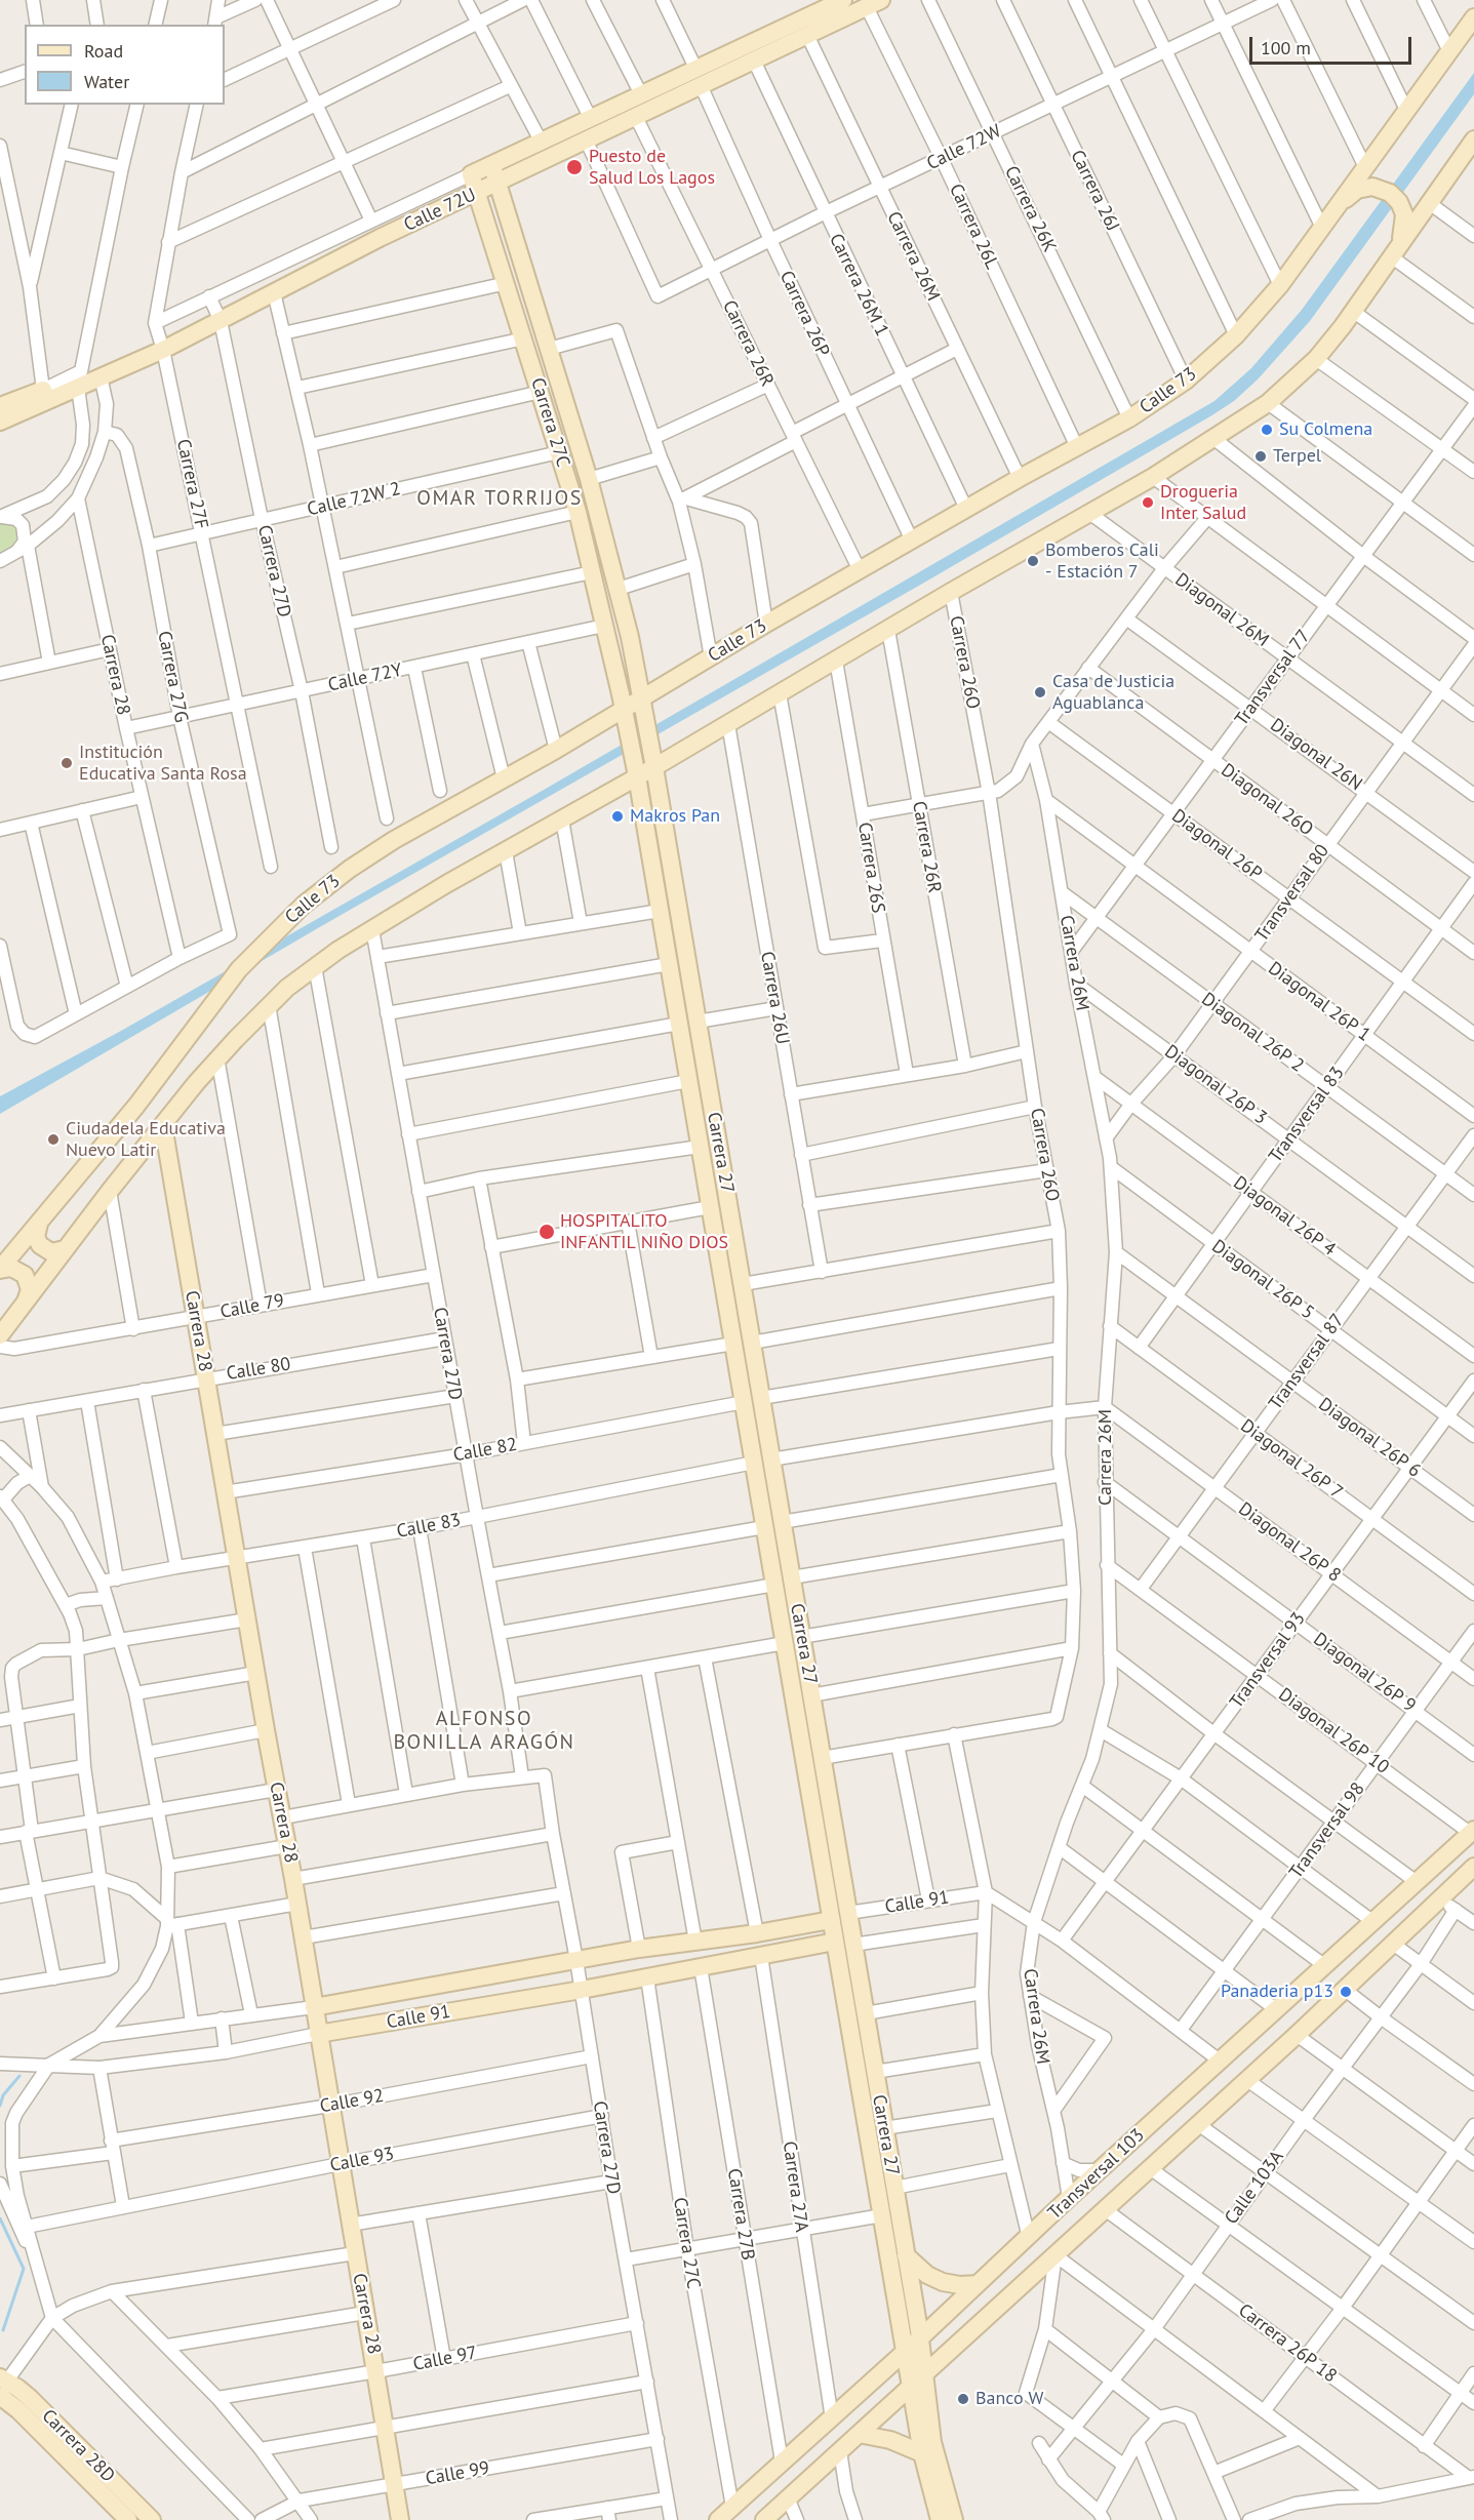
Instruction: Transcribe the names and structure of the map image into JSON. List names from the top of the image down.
{
  "streets": {
    "main road": [
      "Calle 72U",
      "Calle 73",
      "Carrera 27C",
      "Carrera 28",
      "Carrera 27",
      "Calle 91",
      "Transversal 103",
      "Carrera 28D"
    ],
    "street": [
      "Calle 72W",
      "Carrera 26J",
      "Carrera 26K",
      "Carrera 26L",
      "Carrera 26M",
      "Carrera 26M 1",
      "Carrera 26P",
      "Carrera 26R",
      "Carrera 27F",
      "Calle 72W 2",
      "Carrera 27D",
      "Diagonal 26M",
      "Carrera 26O",
      "Carrera 27G",
      "Calle 72Y",
      "Transversal 77",
      "Diagonal 26N",
      "Diagonal 26O",
      "Diagonal 26P",
      "Carrera 26S",
      "Transversal 80",
      "Carrera 26U",
      "Diagonal 26P 1",
      "Diagonal 26P 2",
      "Diagonal 26P 3",
      "Transversal 83",
      "Diagonal 26P 4",
      "Diagonal 26P 5",
      "Calle 79",
      "Transversal 87",
      "Calle 80",
      "Diagonal 26P 6",
      "Calle 82",
      "Diagonal 26P 7",
      "Calle 83",
      "Diagonal 26P 8",
      "Transversal 93",
      "Diagonal 26P 9",
      "Diagonal 26P 10",
      "Transversal 98",
      "Calle 92",
      "Calle 93",
      "Carrera 27A",
      "Calle 103A",
      "Carrera 27B",
      "Carrera 26P 18",
      "Calle 97",
      "Calle 99"
    ]
  },
  "crossings": [
    ["Calle 72W", "Carrera 26J"],
    ["Calle 72W", "Carrera 26K"],
    ["Calle 72W", "Calle 72U"],
    ["Calle 72W", "Carrera 26L"],
    ["Calle 72W", "Carrera 26M"],
    ["Calle 72W", "Carrera 26M 1"],
    ["Calle 72W", "Carrera 26P"],
    ["Calle 72W", "Carrera 26R"],
    ["Carrera 26J", "Calle 73"],
    ["Carrera 26K", "Calle 73"],
    ["Calle 72U", "Carrera 26L"],
    ["Calle 72U", "Carrera 26M"],
    ["Calle 72U", "Carrera 26M 1"],
    ["Calle 72U", "Carrera 26P"],
    ["Calle 72U", "Carrera 26R"],
    ["Calle 72U", "Carrera 27C"],
    ["Calle 72U", "Carrera 27F"],
    ["Calle 72U", "Carrera 27D"],
    ["Carrera 26L", "Calle 73"],
    ["Carrera 26M", "Calle 73"],
    ["Carrera 26M", "Transversal 77"],
    ["Carrera 26M", "Transversal 80"],
    ["Carrera 26M", "Diagonal 26P 1"],
    ["Carrera 26M", "Diagonal 26P 2"],
    ["Carrera 26M", "Diagonal 26P 3"],
    ["Carrera 26M", "Diagonal 26P 4"],
    ["Carrera 26M", "Diagonal 26P 5"],
    ["Carrera 26M", "Diagonal 26P 6"],
    ["Carrera 26M", "Diagonal 26P 7"],
    ["Carrera 26M", "Diagonal 26P 8"],
    ["Carrera 26M", "Diagonal 26P 9"],
    ["Carrera 26M", "Diagonal 26P 10"],
    ["Carrera 26M", "Transversal 103"],
    ["Carrera 26M 1", "Calle 73"],
    ["Carrera 26P", "Calle 73"],
    ["Carrera 26R", "Calle 73"],
    ["Calle 73", "Carrera 27C"],
    ["Carrera 27C", "Calle 72W 2"],
    ["Carrera 27C", "Calle 72Y"],
    ["Carrera 27C", "Calle 91"],
    ["Carrera 27C", "Transversal 103"],
    ["Carrera 27F", "Calle 72W 2"],
    ["Carrera 27F", "Calle 72Y"],
    ["Calle 72W 2", "Carrera 27D"],
    ["Calle 72W 2", "Carrera 27G"],
    ["Carrera 27D", "Calle 72Y"],
    ["Carrera 27D", "Calle 79"],
    ["Carrera 27D", "Calle 80"],
    ["Carrera 27D", "Calle 82"],
    ["Carrera 27D", "Calle 83"],
    ["Carrera 27D", "Calle 91"],
    ["Carrera 27D", "Calle 92"],
    ["Carrera 27D", "Calle 93"],
    ["Carrera 27D", "Calle 97"],
    ["Carrera 27D", "Calle 99"],
    ["Diagonal 26M", "Transversal 77"],
    ["Diagonal 26M", "Transversal 80"],
    ["Carrera 28", "Carrera 27G"],
    ["Carrera 28", "Calle 72Y"],
    ["Carrera 28", "Calle 79"],
    ["Carrera 28", "Calle 80"],
    ["Carrera 28", "Calle 82"],
    ["Carrera 28", "Calle 83"],
    ["Carrera 28", "Calle 91"],
    ["Carrera 28", "Calle 92"],
    ["Carrera 28", "Calle 93"],
    ["Carrera 28", "Calle 97"],
    ["Carrera 28", "Calle 99"],
    ["Carrera 27G", "Calle 72Y"],
    ["Transversal 77", "Diagonal 26N"],
    ["Transversal 77", "Diagonal 26O"],
    ["Transversal 77", "Diagonal 26P"],
    ["Transversal 77", "Diagonal 26P 1"],
    ["Transversal 77", "Diagonal 26P 2"],
    ["Diagonal 26N", "Transversal 80"],
    ["Diagonal 26O", "Transversal 80"],
    ["Diagonal 26O", "Transversal 83"],
    ["Diagonal 26P", "Transversal 80"],
    ["Diagonal 26P", "Transversal 83"],
    ["Transversal 80", "Diagonal 26P 1"],
    ["Transversal 80", "Diagonal 26P 2"],
    ["Transversal 80", "Diagonal 26P 3"],
    ["Transversal 80", "Diagonal 26P 4"],
    ["Diagonal 26P 1", "Transversal 83"],
    ["Diagonal 26P 2", "Transversal 83"],
    ["Diagonal 26P 2", "Transversal 87"],
    ["Diagonal 26P 3", "Transversal 83"],
    ["Diagonal 26P 3", "Transversal 87"],
    ["Transversal 83", "Diagonal 26P 4"],
    ["Transversal 83", "Diagonal 26P 5"],
    ["Transversal 83", "Diagonal 26P 6"],
    ["Transversal 83", "Diagonal 26P 7"],
    ["Carrera 27", "Calle 82"],
    ["Carrera 27", "Calle 83"],
    ["Carrera 27", "Calle 91"],
    ["Carrera 27", "Transversal 103"],
    ["Diagonal 26P 4", "Transversal 87"],
    ["Diagonal 26P 5", "Transversal 87"],
    ["Diagonal 26P 5", "Transversal 93"],
    ["Transversal 87", "Diagonal 26P 6"],
    ["Transversal 87", "Diagonal 26P 7"],
    ["Transversal 87", "Diagonal 26P 8"],
    ["Transversal 87", "Diagonal 26P 9"],
    ["Transversal 87", "Diagonal 26P 10"],
    ["Diagonal 26P 6", "Transversal 93"],
    ["Diagonal 26P 7", "Transversal 93"],
    ["Diagonal 26P 8", "Transversal 93"],
    ["Diagonal 26P 8", "Transversal 98"],
    ["Transversal 93", "Diagonal 26P 9"],
    ["Transversal 93", "Diagonal 26P 10"],
    ["Diagonal 26P 9", "Transversal 98"],
    ["Diagonal 26P 10", "Transversal 98"],
    ["Diagonal 26P 10", "Transversal 103"],
    ["Calle 91", "Carrera 27A"],
    ["Calle 91", "Carrera 27B"],
    ["Transversal 103", "Carrera 27A"],
    ["Transversal 103", "Carrera 27B"],
    ["Transversal 103", "Carrera 26P 18"],
    ["Calle 103A", "Carrera 26P 18"]
  ],
  "districts": ["OMAR TORRIJOS", "ALFONSO BONILLA ARAGÓN"],
  "places": [
    "Puesto de Salud Los Lagos",
    "Su Colmena",
    "Terpel",
    "Drogueria Inter Salud",
    "Bomberos Cali - Estación 7",
    "Casa de Justicia Aguablanca",
    "Institución Educativa Santa Rosa",
    "Makros Pan",
    "Ciudadela Educativa Nuevo Latir",
    "HOSPITALITO INFANTIL NIÑO DIOS",
    "Panaderia p13",
    "Banco W"
  ],
  "legend": ["Road", "Water"],
  "scale_bar": "100 m"
}
